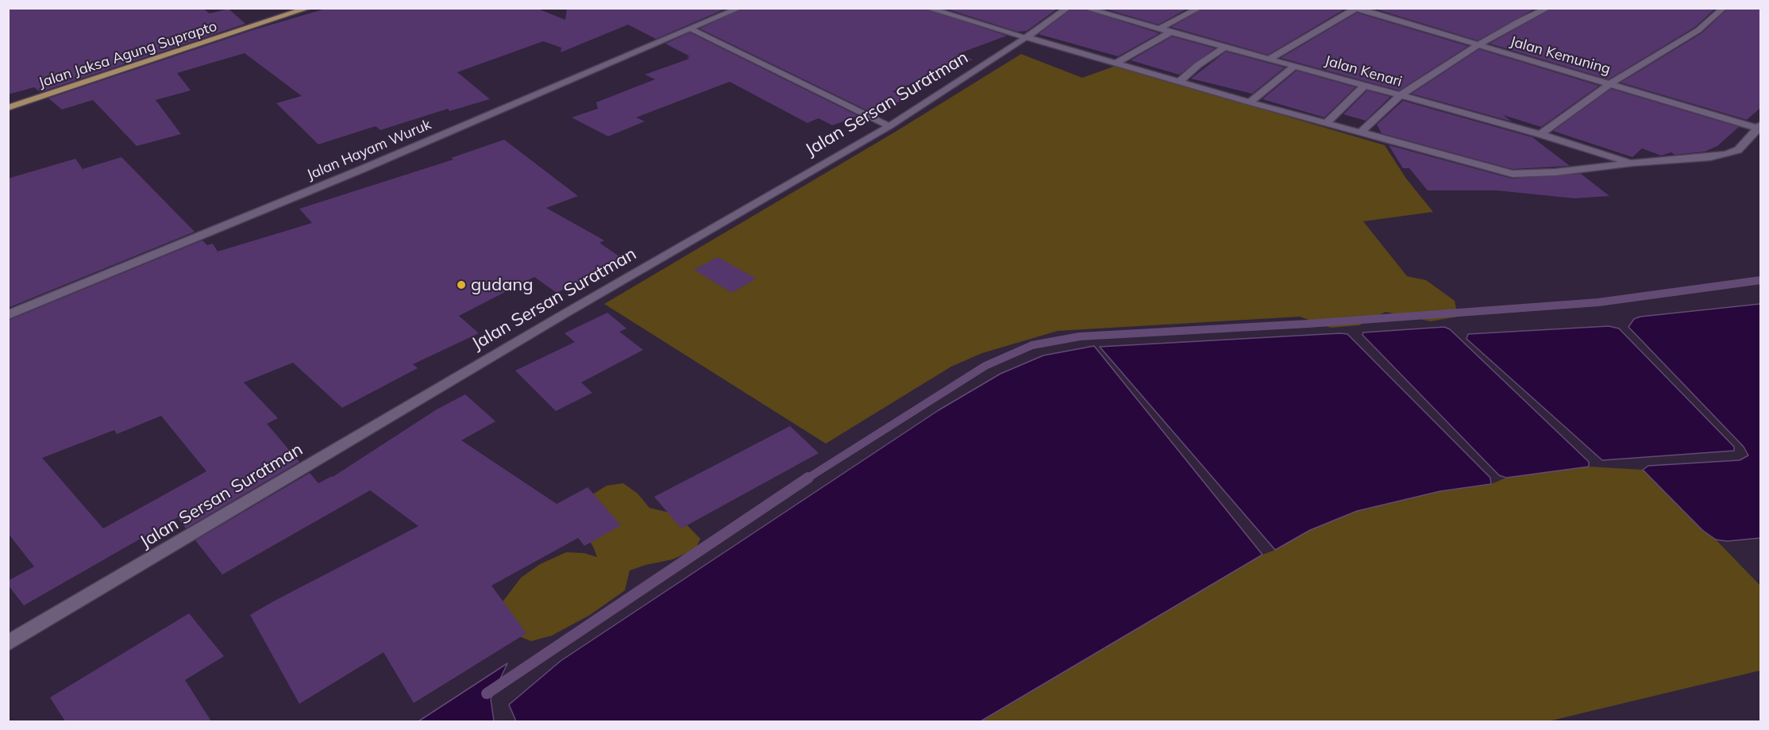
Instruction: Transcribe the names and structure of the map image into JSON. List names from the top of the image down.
{
  "streets": {
    "main road": ["Jalan Jaksa Agung Suprapto"],
    "street": [
      "Jalan Kemuning",
      "Jalan Kenari",
      "Jalan Sersan Suratman",
      "Jalan Hayam Wuruk"
    ]
  },
  "places": ["gudang"]
}
